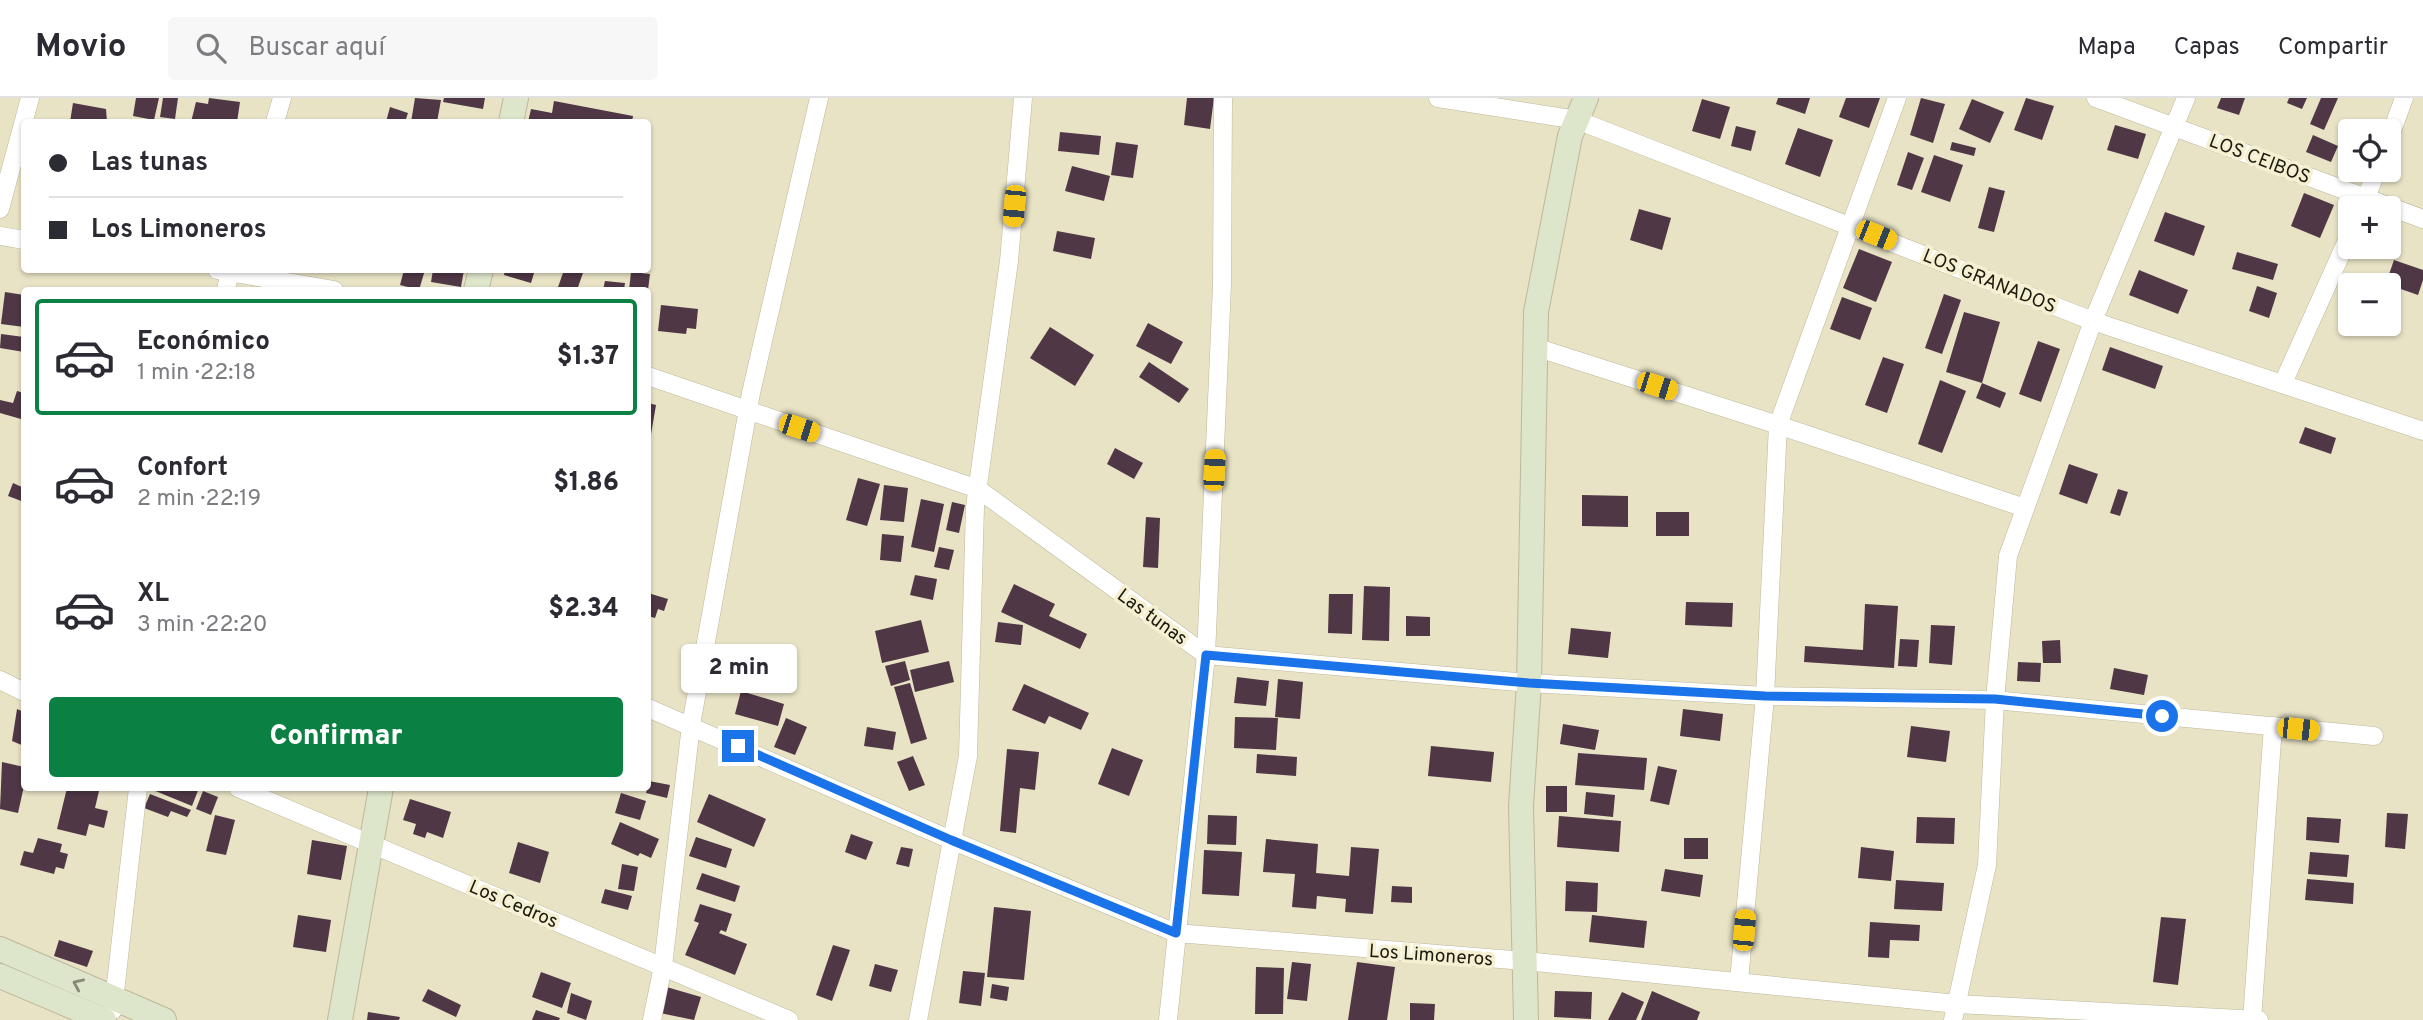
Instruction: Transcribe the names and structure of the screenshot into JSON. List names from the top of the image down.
{
  "streets": {
    "street": [
      "LOS CEIBOS",
      "LOS GRANADOS",
      "Las tunas",
      "Los Cedros",
      "Los Limoneros"
    ]
  },
  "page": {
    "header": "Movio",
    "search": "Buscar aquí",
    "nav": ["Mapa", "Capas", "Compartir"],
    "map_buttons": ["+", "−"],
    "banner": ["Las tunas", "Los Limoneros"],
    "list": [
      {
        "name": "Económico",
        "note": "1 min · 22:18",
        "value": "$1.37"
      },
      {
        "name": "Confort",
        "note": "2 min · 22:19",
        "value": "$1.86"
      },
      {
        "name": "XL",
        "note": "3 min · 22:20",
        "value": "$2.34"
      }
    ],
    "bubble": "2 min",
    "buttons": "Confirmar"
  }
}
